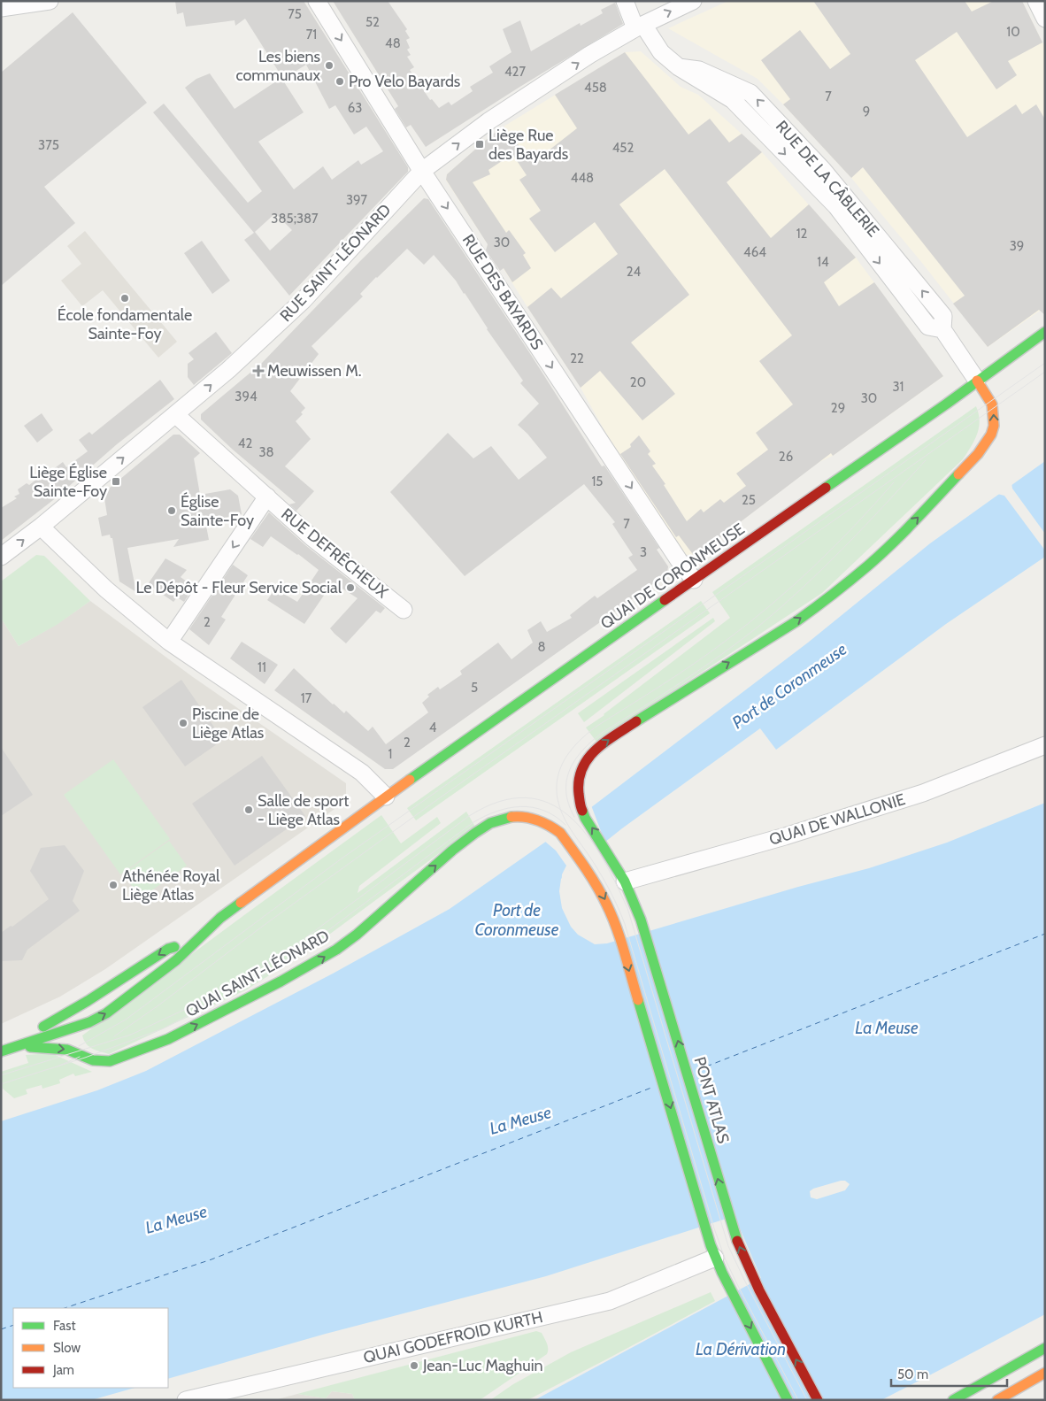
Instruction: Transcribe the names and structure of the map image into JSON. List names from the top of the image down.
{
  "streets": {
    "street": [
      "RUE DE LA CÂBLERIE",
      "RUE SAINT-LÉONARD",
      "RUE DES BAYARDS",
      "RUE DEFRÊCHEUX",
      "QUAI DE CORONMEUSE",
      "QUAI DE WALLONIE",
      "QUAI SAINT-LÉONARD",
      "PONT ATLAS",
      "QUAI GODEFROID KURTH"
    ]
  },
  "crossings": [
    ["RUE DE LA CÂBLERIE", "RUE SAINT-LÉONARD"],
    ["RUE DE LA CÂBLERIE", "QUAI DE CORONMEUSE"],
    ["RUE DE LA CÂBLERIE", "PONT ATLAS"],
    ["RUE SAINT-LÉONARD", "RUE DES BAYARDS"],
    ["RUE SAINT-LÉONARD", "RUE DEFRÊCHEUX"],
    ["RUE DES BAYARDS", "QUAI DE CORONMEUSE"],
    ["QUAI DE CORONMEUSE", "QUAI SAINT-LÉONARD"],
    ["QUAI DE CORONMEUSE", "PONT ATLAS"],
    ["QUAI DE WALLONIE", "PONT ATLAS"],
    ["QUAI SAINT-LÉONARD", "QUAI GODEFROID KURTH"]
  ],
  "one_way": [
    "RUE SAINT-LÉONARD",
    "RUE DES BAYARDS",
    "RUE DEFRÊCHEUX",
    "PONT ATLAS"
  ],
  "water": ["Port de Coronmeuse", "La Meuse", "La Dérivation"],
  "places": {
    "other": [
      "Les biens communaux",
      "Pro Velo Bayards",
      "École fondamentale Sainte-Foy",
      "Église Sainte-Foy",
      "Le Dépôt - Fleur Service Social",
      "Piscine de Liège Atlas",
      "Salle de sport - Liège Atlas",
      "Athénée Royal Liège Atlas",
      "Jean-Luc Maghuin"
    ],
    "transit": ["Liège Rue des Bayards", "Liège Église Sainte-Foy"],
    "health": ["Meuwissen M."]
  },
  "house_numbers": [
    "75",
    "52",
    "10",
    "71",
    "48",
    "427",
    "458",
    "7",
    "63",
    "9",
    "375",
    "452",
    "448",
    "397",
    "385;387",
    "12",
    "30",
    "39",
    "464",
    "14",
    "24",
    "22",
    "20",
    "31",
    "394",
    "30",
    "29",
    "42",
    "38",
    "26",
    "15",
    "25",
    "7",
    "3",
    "2",
    "8",
    "11",
    "5",
    "17",
    "4",
    "2",
    "1"
  ],
  "legend": ["Fast", "Slow", "Jam"],
  "scale_bar": "50 m"
}
